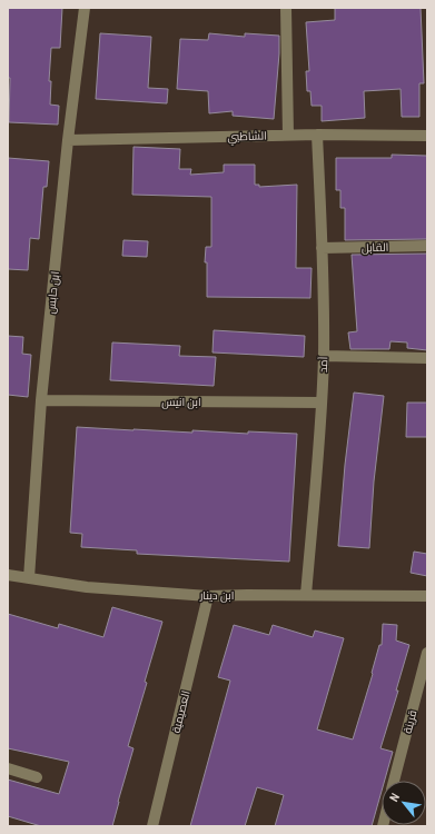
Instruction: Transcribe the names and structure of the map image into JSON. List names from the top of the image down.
{
  "streets": {
    "street": [
      "الشاطبي",
      "القابل",
      "ابن حابس",
      "آمد",
      "ابن انيس",
      "ابن دينار",
      "العصيمية",
      "قرينة"
    ]
  },
  "crossings": [
    ["الشاطبي", "ابن حابس"],
    ["الشاطبي", "آمد"],
    ["القابل", "آمد"],
    ["ابن حابس", "ابن انيس"],
    ["ابن حابس", "ابن دينار"],
    ["آمد", "ابن انيس"],
    ["آمد", "ابن دينار"],
    ["ابن دينار", "العصيمية"]
  ],
  "north": "top left"
}
